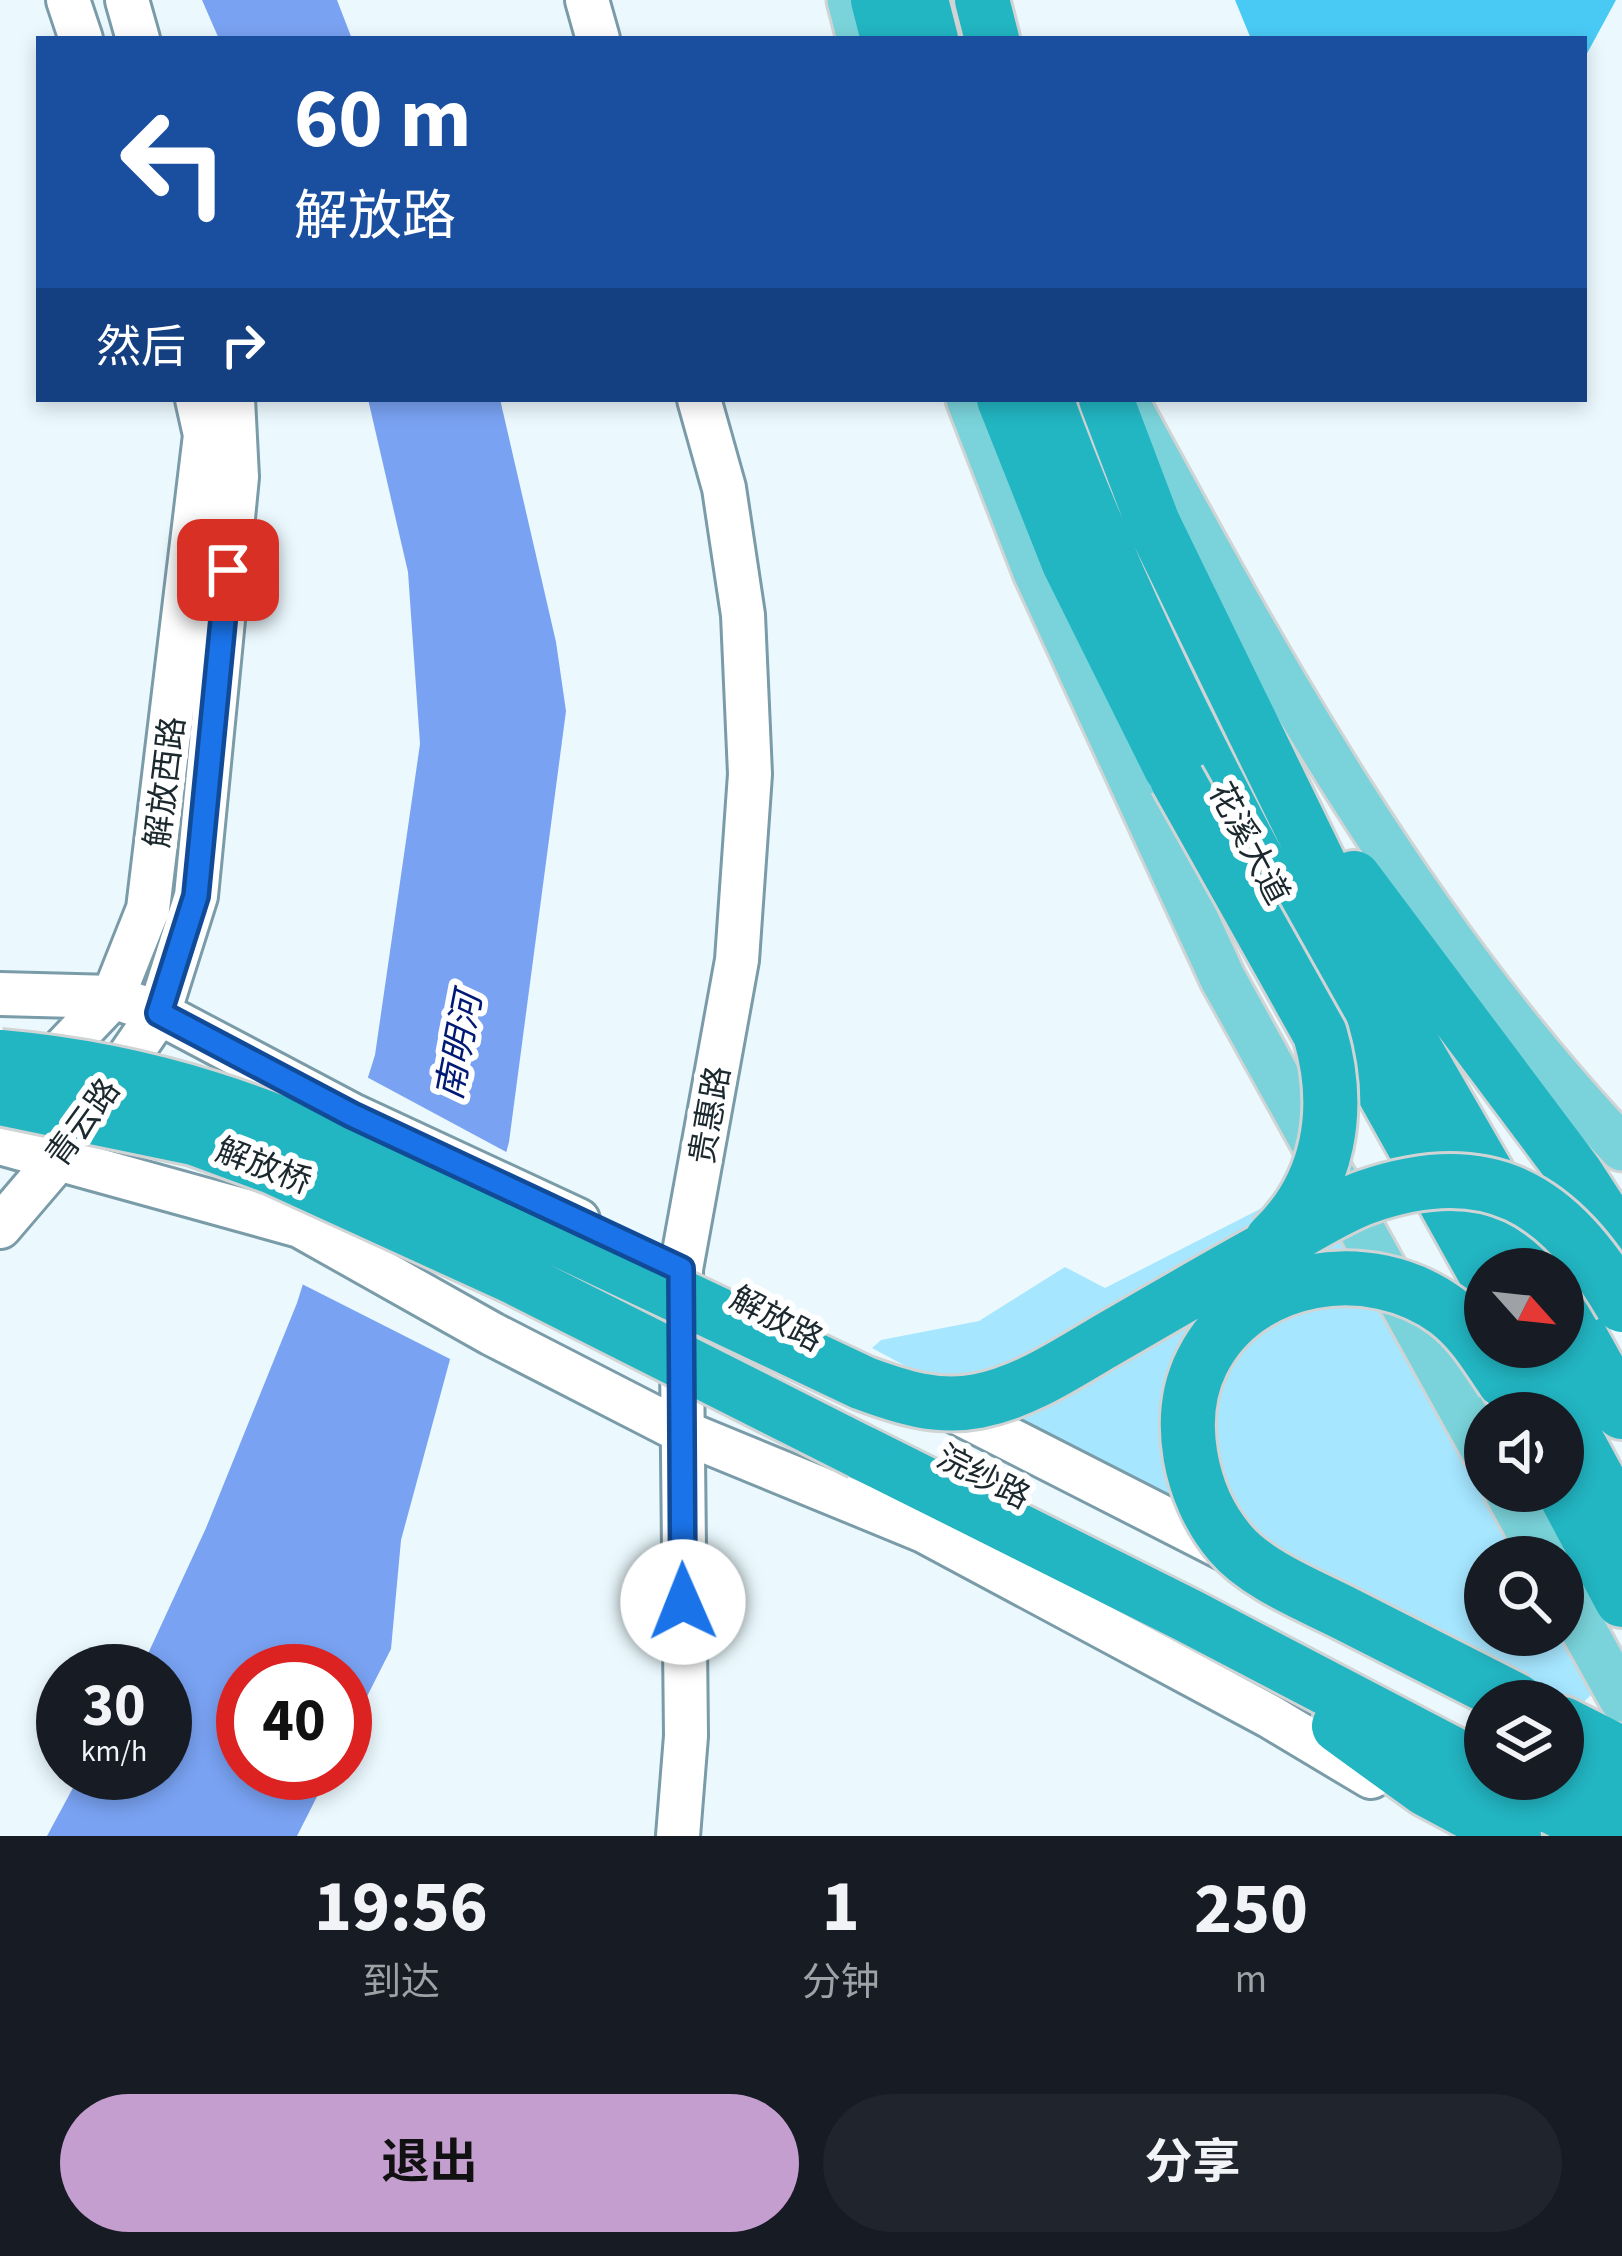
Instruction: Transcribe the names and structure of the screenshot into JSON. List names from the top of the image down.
{
  "streets": {
    "highway": ["花溪大道", "解放桥", "浣纱路"],
    "street": [
      "解放西路",
      "贵惠路",
      "青云路",
      "解放路"
    ]
  },
  "crossings": [
    ["解放西路", "青云路"],
    ["解放西路", "解放路"],
    ["贵惠路", "解放路"],
    ["青云路", "解放路"],
    ["解放桥", "浣纱路"]
  ],
  "water": ["南明河"],
  "north": "bottom right",
  "page": {
    "turn": ["60 m", "解放路"],
    "then": "然后",
    "speed": "30 km/h",
    "limit": "40",
    "eta": [
      "19:56",
      "到达",
      "1",
      "分钟",
      "250",
      "m"
    ],
    "buttons": ["退出", "分享"]
  }
}
